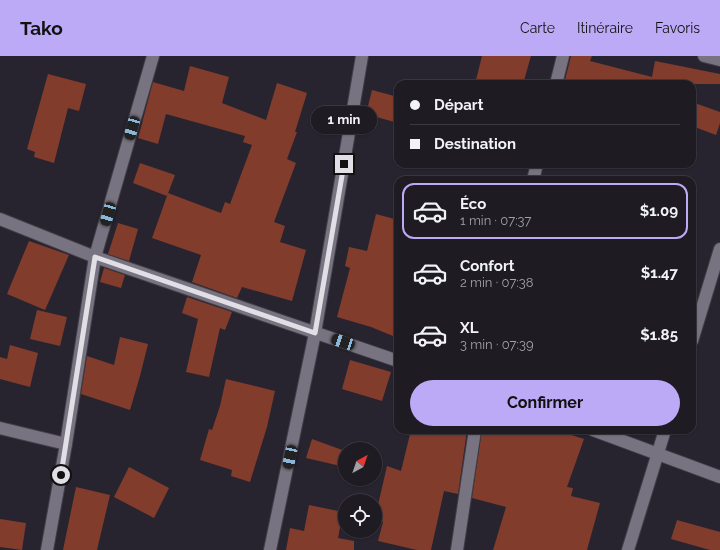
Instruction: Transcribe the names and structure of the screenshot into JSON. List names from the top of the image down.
{
  "north": "top right",
  "page": {
    "header": "Tako",
    "nav": ["Carte", "Itinéraire", "Favoris"],
    "banner": ["Départ", "Destination"],
    "bubble": "1 min",
    "list": [
      {
        "name": "Éco",
        "note": "1 min · 07:37",
        "value": "$1.09"
      },
      {
        "name": "Confort",
        "note": "2 min · 07:38",
        "value": "$1.47"
      },
      {
        "name": "XL",
        "note": "3 min · 07:39",
        "value": "$1.85"
      }
    ],
    "buttons": "Confirmer"
  }
}
